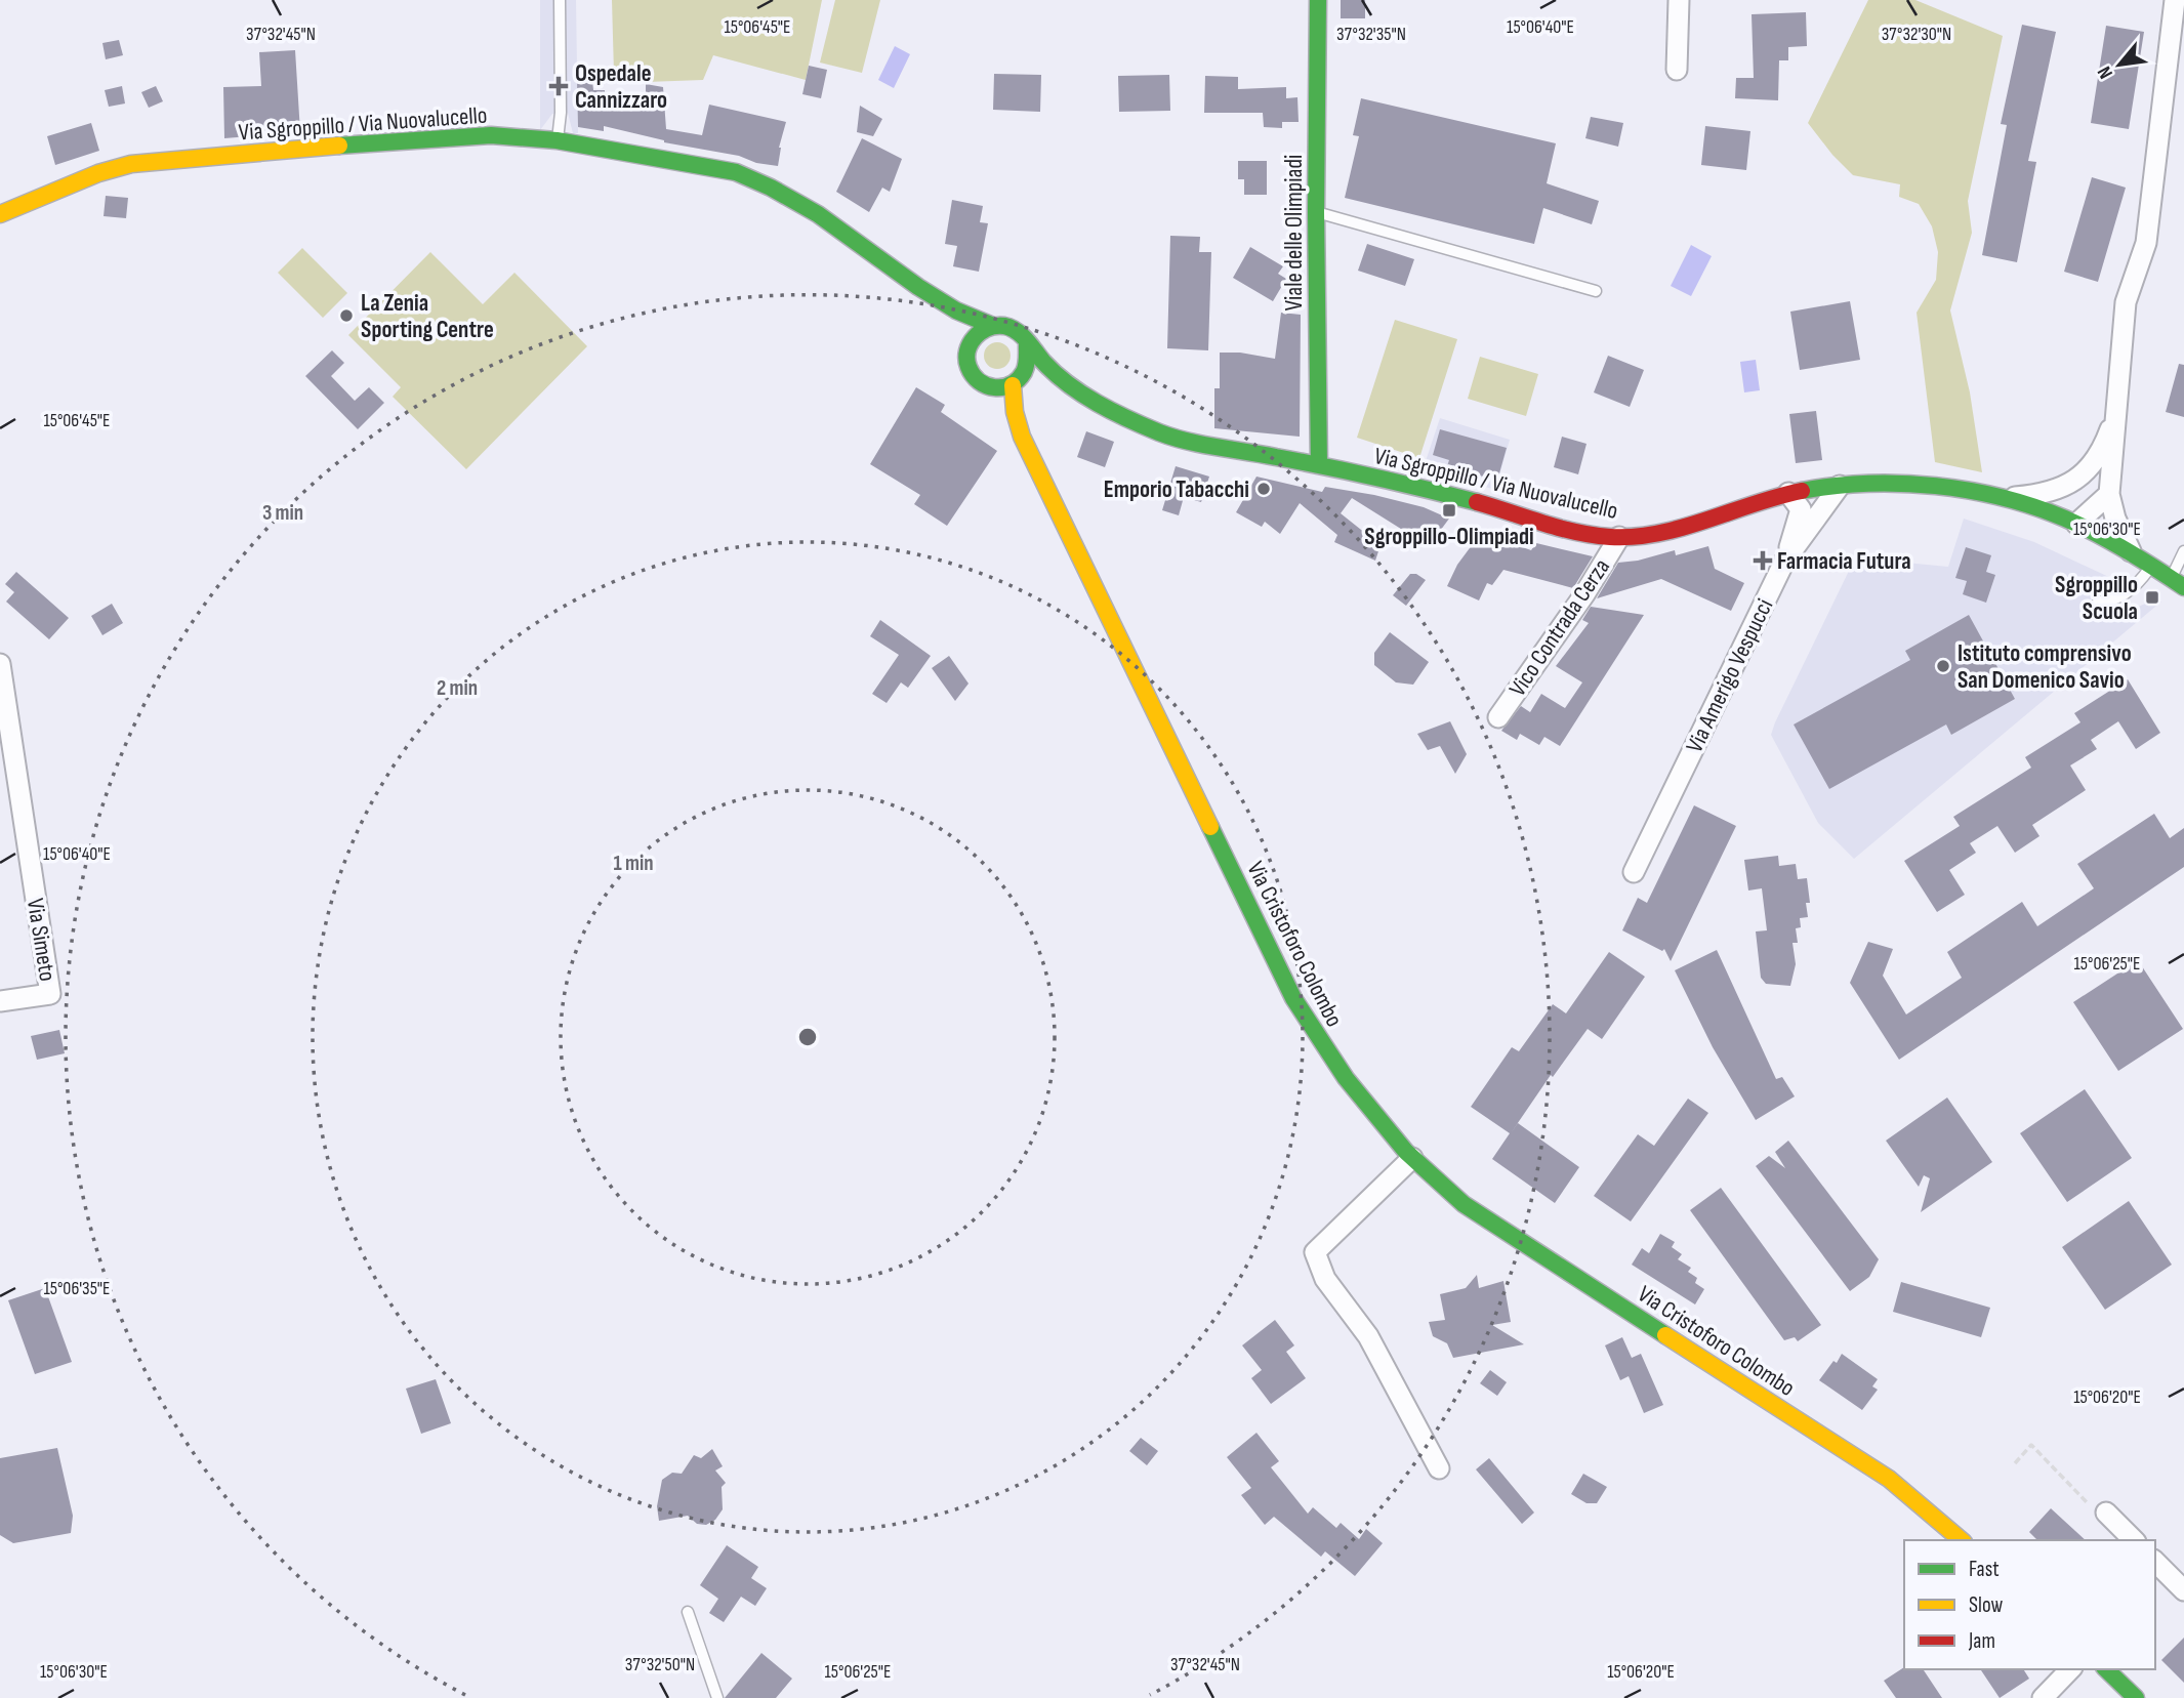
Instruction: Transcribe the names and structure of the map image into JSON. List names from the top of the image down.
{
  "streets": {
    "main road": ["Via Sgroppillo / Via Nuovalucello", "Viale delle Olimpiadi", "Via Cristoforo Colombo"],
    "street": ["Vico Contrada Cerza", "Via Amerigo Vespucci", "Via Simeto"]
  },
  "crossings": [
    ["Via Sgroppillo / Via Nuovalucello", "Viale delle Olimpiadi"],
    ["Via Sgroppillo / Via Nuovalucello", "Vico Contrada Cerza"],
    ["Via Sgroppillo / Via Nuovalucello", "Via Amerigo Vespucci"]
  ],
  "places": {
    "health": ["Ospedale Cannizzaro", "Farmacia Futura"],
    "other": ["La Zenia Sporting Centre", "Emporio Tabacchi", "Istituto comprensivo San Domenico Savio"],
    "transit": ["Sgroppillo-Olimpiadi", "Sgroppillo Scuola"]
  },
  "legend": ["Fast", "Slow", "Jam"],
  "north": "bottom left",
  "coordinates": [
    "15°06'45\"E",
    "15°06'40\"E",
    "37°32'45\"N",
    "37°32'35\"N",
    "37°32'30\"N",
    "15°06'30\"E",
    "15°06'25\"E",
    "15°06'35\"E",
    "15°06'20\"E",
    "37°32'50\"N"
  ],
  "rings": ["3 min", "2 min", "1 min"]
}
